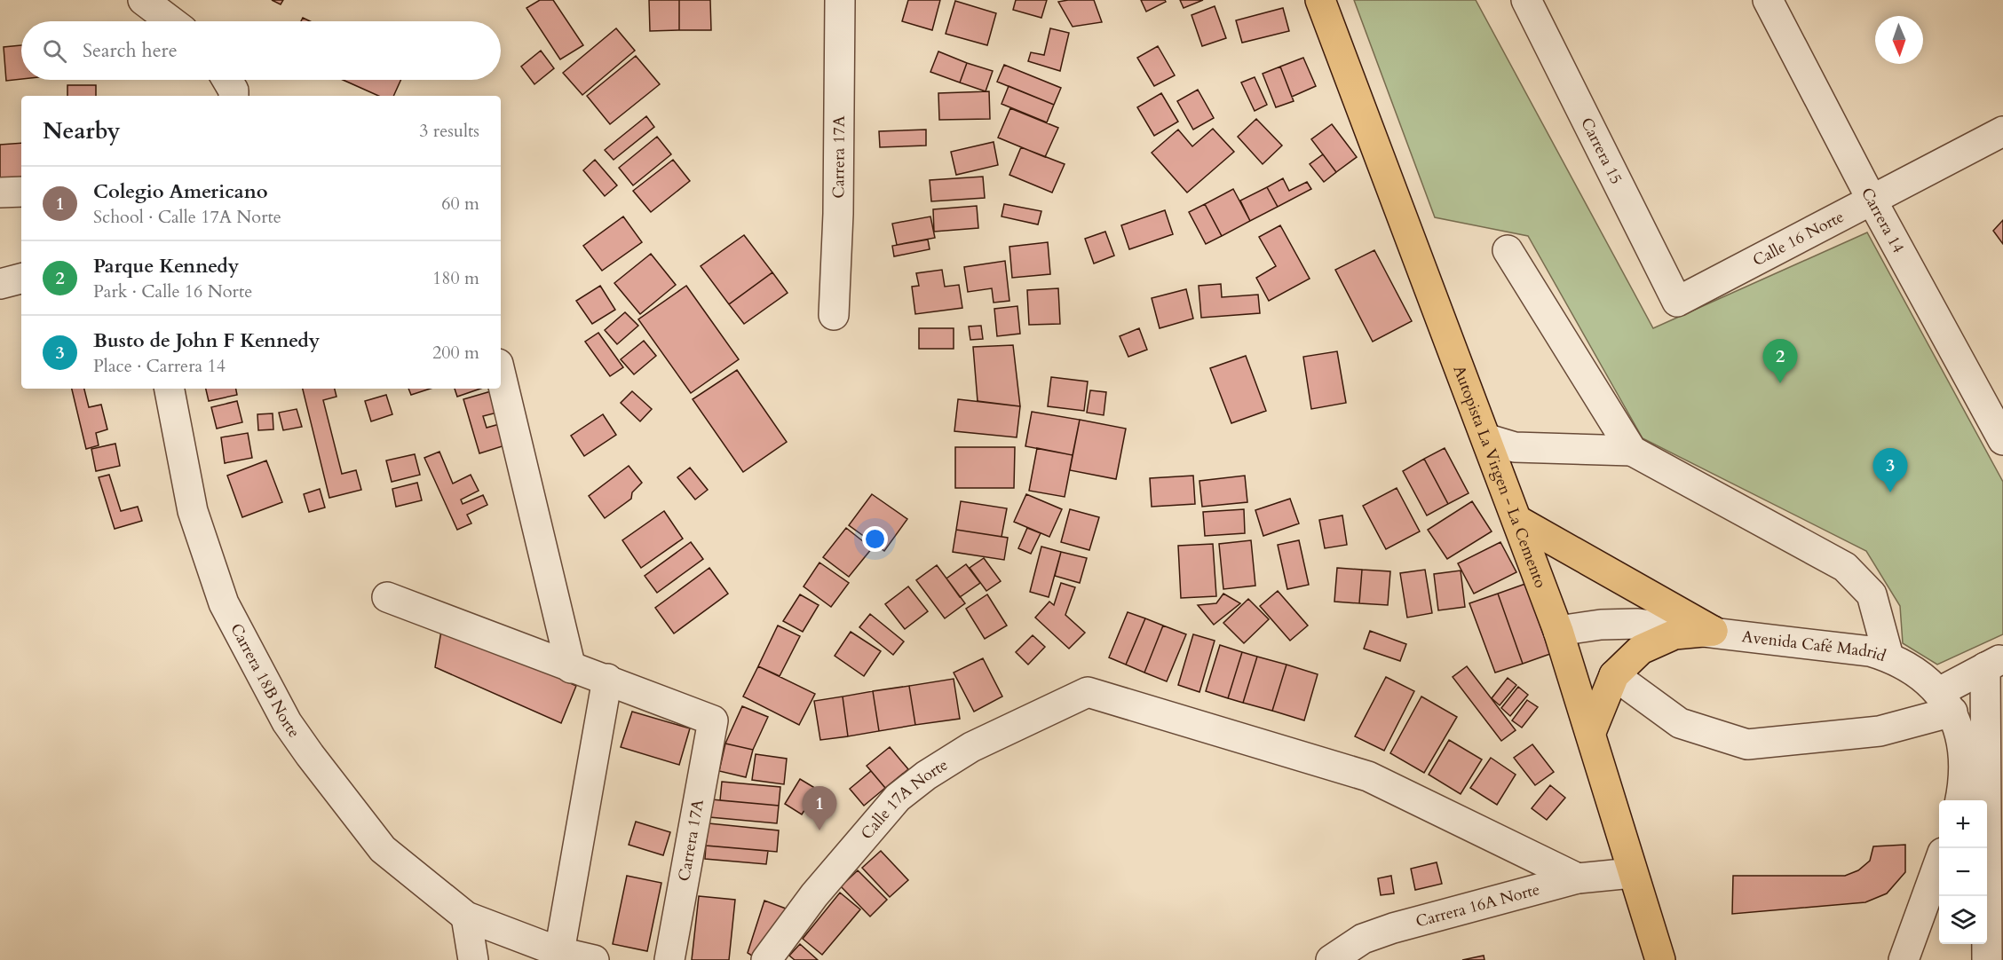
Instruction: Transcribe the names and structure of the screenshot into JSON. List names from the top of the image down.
{
  "streets": {
    "main road": ["Autopista La Virgen - La Cemento"],
    "street": [
      "Carrera 15",
      "Carrera 17A",
      "Carrera 14",
      "Calle 16 Norte",
      "Avenida Café Madrid",
      "Carrera 18B Norte",
      "Calle 17A Norte",
      "Carrera 16A Norte"
    ]
  },
  "crossings": [
    ["Carrera 15", "Calle 16 Norte"],
    ["Carrera 14", "Calle 16 Norte"],
    ["Autopista La Virgen - La Cemento", "Avenida Café Madrid"],
    ["Autopista La Virgen - La Cemento", "Carrera 16A Norte"],
    ["Calle 17A Norte", "Carrera 16A Norte"]
  ],
  "north": "bottom",
  "page": {
    "search": "Search here",
    "heading": ["Nearby", "3 results"],
    "list": [
      {
        "mark": "1",
        "name": "Colegio Americano",
        "note": "School · Calle 17A Norte",
        "value": "60 m"
      },
      {
        "mark": "2",
        "name": "Parque Kennedy",
        "note": "Park · Calle 16 Norte",
        "value": "180 m"
      },
      {
        "mark": "3",
        "name": "Busto de John F Kennedy",
        "note": "Place · Carrera 14",
        "value": "200 m"
      }
    ],
    "pins": ["2", "3", "1"],
    "map_buttons": ["+", "−"]
  }
}
